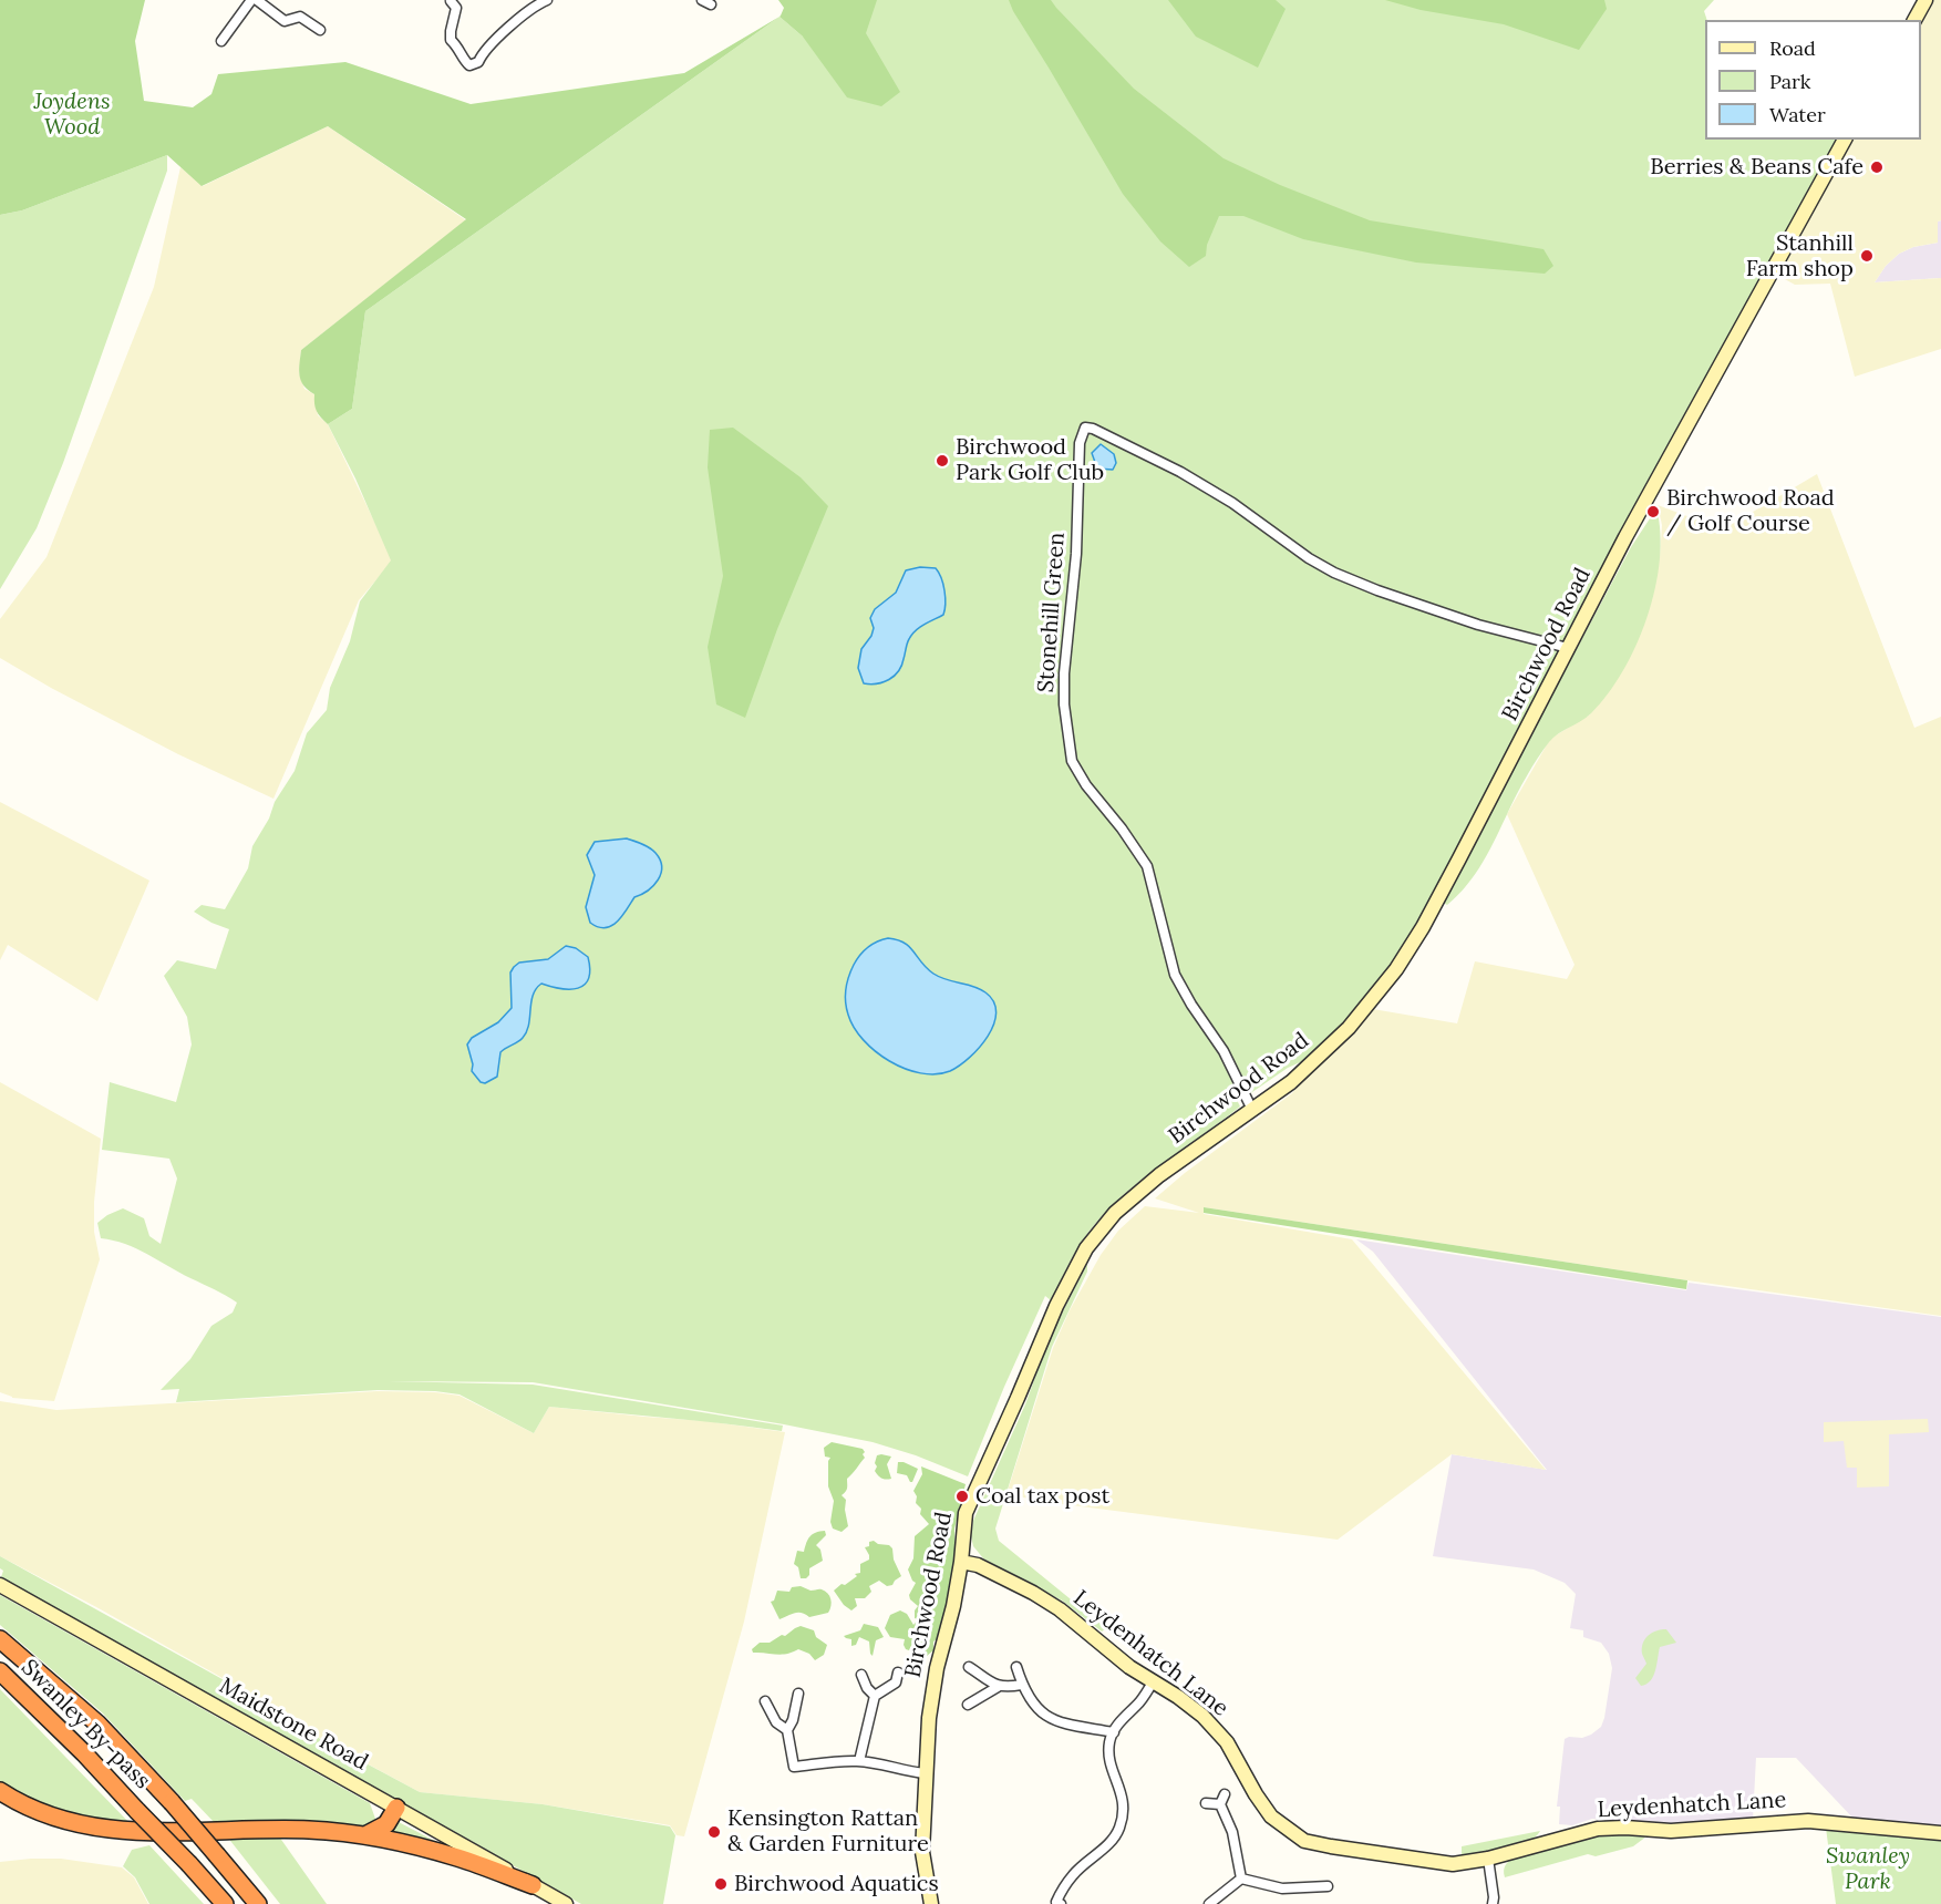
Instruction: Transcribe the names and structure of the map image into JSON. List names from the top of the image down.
{
  "streets": {
    "highway": ["Swanley By-pass"],
    "street": [
      "Stonehill Green",
      "Birchwood Road",
      "Leydenhatch Lane",
      "Maidstone Road"
    ]
  },
  "crossings": [
    ["Stonehill Green", "Birchwood Road"],
    ["Birchwood Road", "Leydenhatch Lane"]
  ],
  "parks": ["Joydens Wood", "Swanley Park"],
  "places": [
    "Berries & Beans Cafe",
    "Stanhill Farm shop",
    "Birchwood Park Golf Club",
    "Birchwood Road / Golf Course",
    "Coal tax post",
    "Kensington Rattan & Garden Furniture",
    "Birchwood Aquatics"
  ],
  "legend": ["Road", "Park", "Water"]
}
